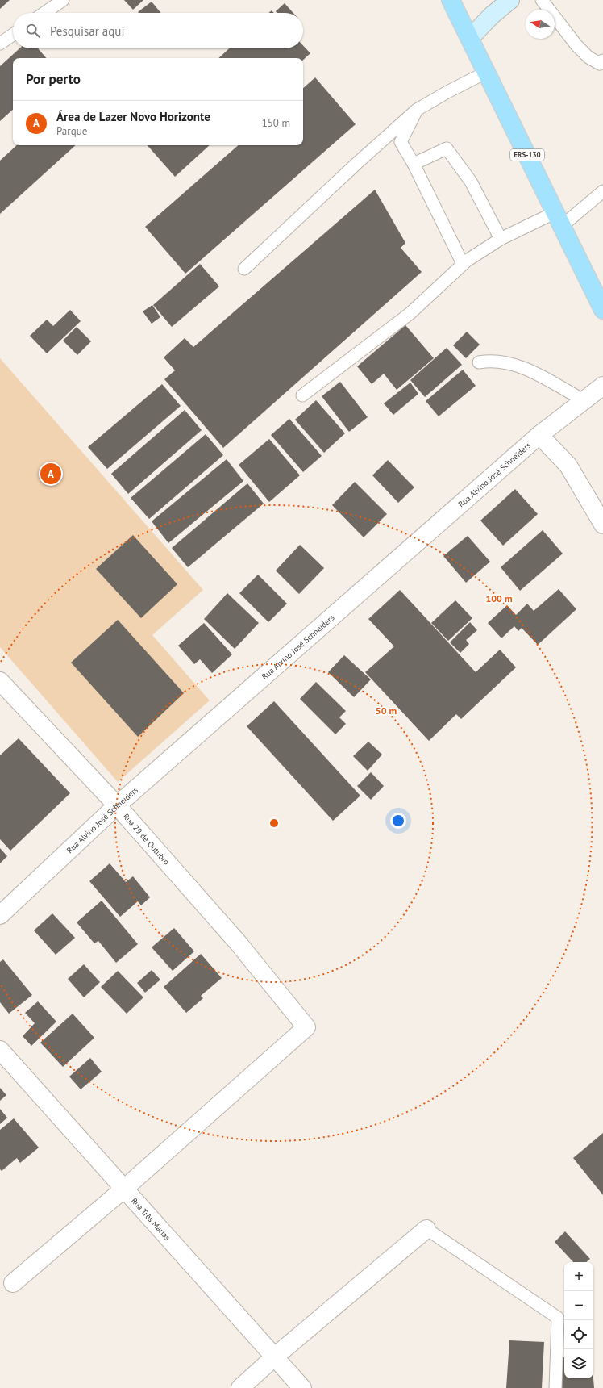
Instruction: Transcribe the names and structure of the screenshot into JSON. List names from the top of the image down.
{
  "streets": {
    "main road": ["ERS-130"],
    "street": ["Rua Alvino José Schneiders", "Rua 29 de Outubro", "Rua Três Marias"]
  },
  "crossings": [
    ["Rua Alvino José Schneiders", "Rua 29 de Outubro"],
    ["Rua 29 de Outubro", "Rua Três Marias"]
  ],
  "north": "left",
  "page": {
    "search": "Pesquisar aqui",
    "heading": "Por perto",
    "list": [
      {
        "mark": "A",
        "name": "Área de Lazer Novo Horizonte",
        "note": "Parque",
        "value": "150 m"
      }
    ],
    "pins": "A",
    "map_buttons": ["+", "−"]
  },
  "rings": ["100 m", "50 m"]
}
